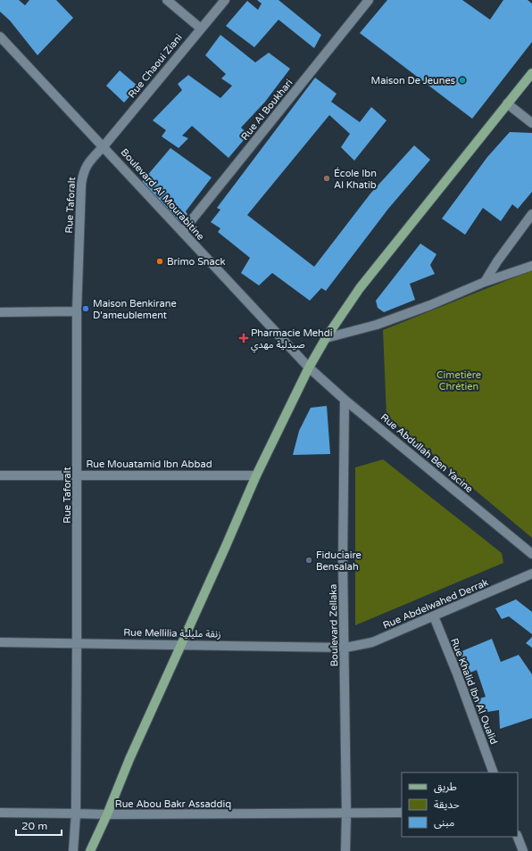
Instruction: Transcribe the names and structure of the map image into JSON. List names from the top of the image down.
{
  "streets": {
    "street": [
      "Rue Chaoui Ziani",
      "Rue Al Boukhari",
      "Boulevard Al Mourabitine",
      "Rue Taforalt",
      "Rue Abdullah Ben Yacine",
      "Rue Mouatamid Ibn Abbad",
      "Rue Abdelwahed Derrak",
      "Boulevard Zellaka",
      "Rue Mellilia زنقة مليلية",
      "Rue Khalid Ibn Al Oualid",
      "Rue Abou Bakr Assaddiq"
    ]
  },
  "crossings": [
    ["Rue Chaoui Ziani", "Boulevard Al Mourabitine"],
    ["Rue Chaoui Ziani", "Rue Taforalt"],
    ["Rue Al Boukhari", "Boulevard Al Mourabitine"],
    ["Boulevard Al Mourabitine", "Rue Taforalt"],
    ["Boulevard Al Mourabitine", "Rue Abdullah Ben Yacine"],
    ["Rue Taforalt", "Rue Mouatamid Ibn Abbad"],
    ["Rue Taforalt", "Rue Mellilia زنقة مليلية"],
    ["Rue Taforalt", "Rue Abou Bakr Assaddiq"],
    ["Rue Abdullah Ben Yacine", "Boulevard Zellaka"],
    ["Rue Abdelwahed Derrak", "Boulevard Zellaka"],
    ["Rue Abdelwahed Derrak", "Rue Mellilia زنقة مليلية"],
    ["Rue Abdelwahed Derrak", "Rue Khalid Ibn Al Oualid"],
    ["Boulevard Zellaka", "Rue Mellilia زنقة مليلية"],
    ["Boulevard Zellaka", "Rue Abou Bakr Assaddiq"]
  ],
  "parks": ["Cimetière Chrétien"],
  "places": {
    "other": [
      "Maison De Jeunes",
      "École Ibn Al Khatib",
      "Brimo Snack",
      "Maison Benkirane D'ameublement",
      "Fiduciaire Bensalah"
    ],
    "health": ["Pharmacie Mehdi صيدلية مهدي"]
  },
  "legend": ["طريق", "حديقة", "مبنى"],
  "scale_bar": "20 m"
}
